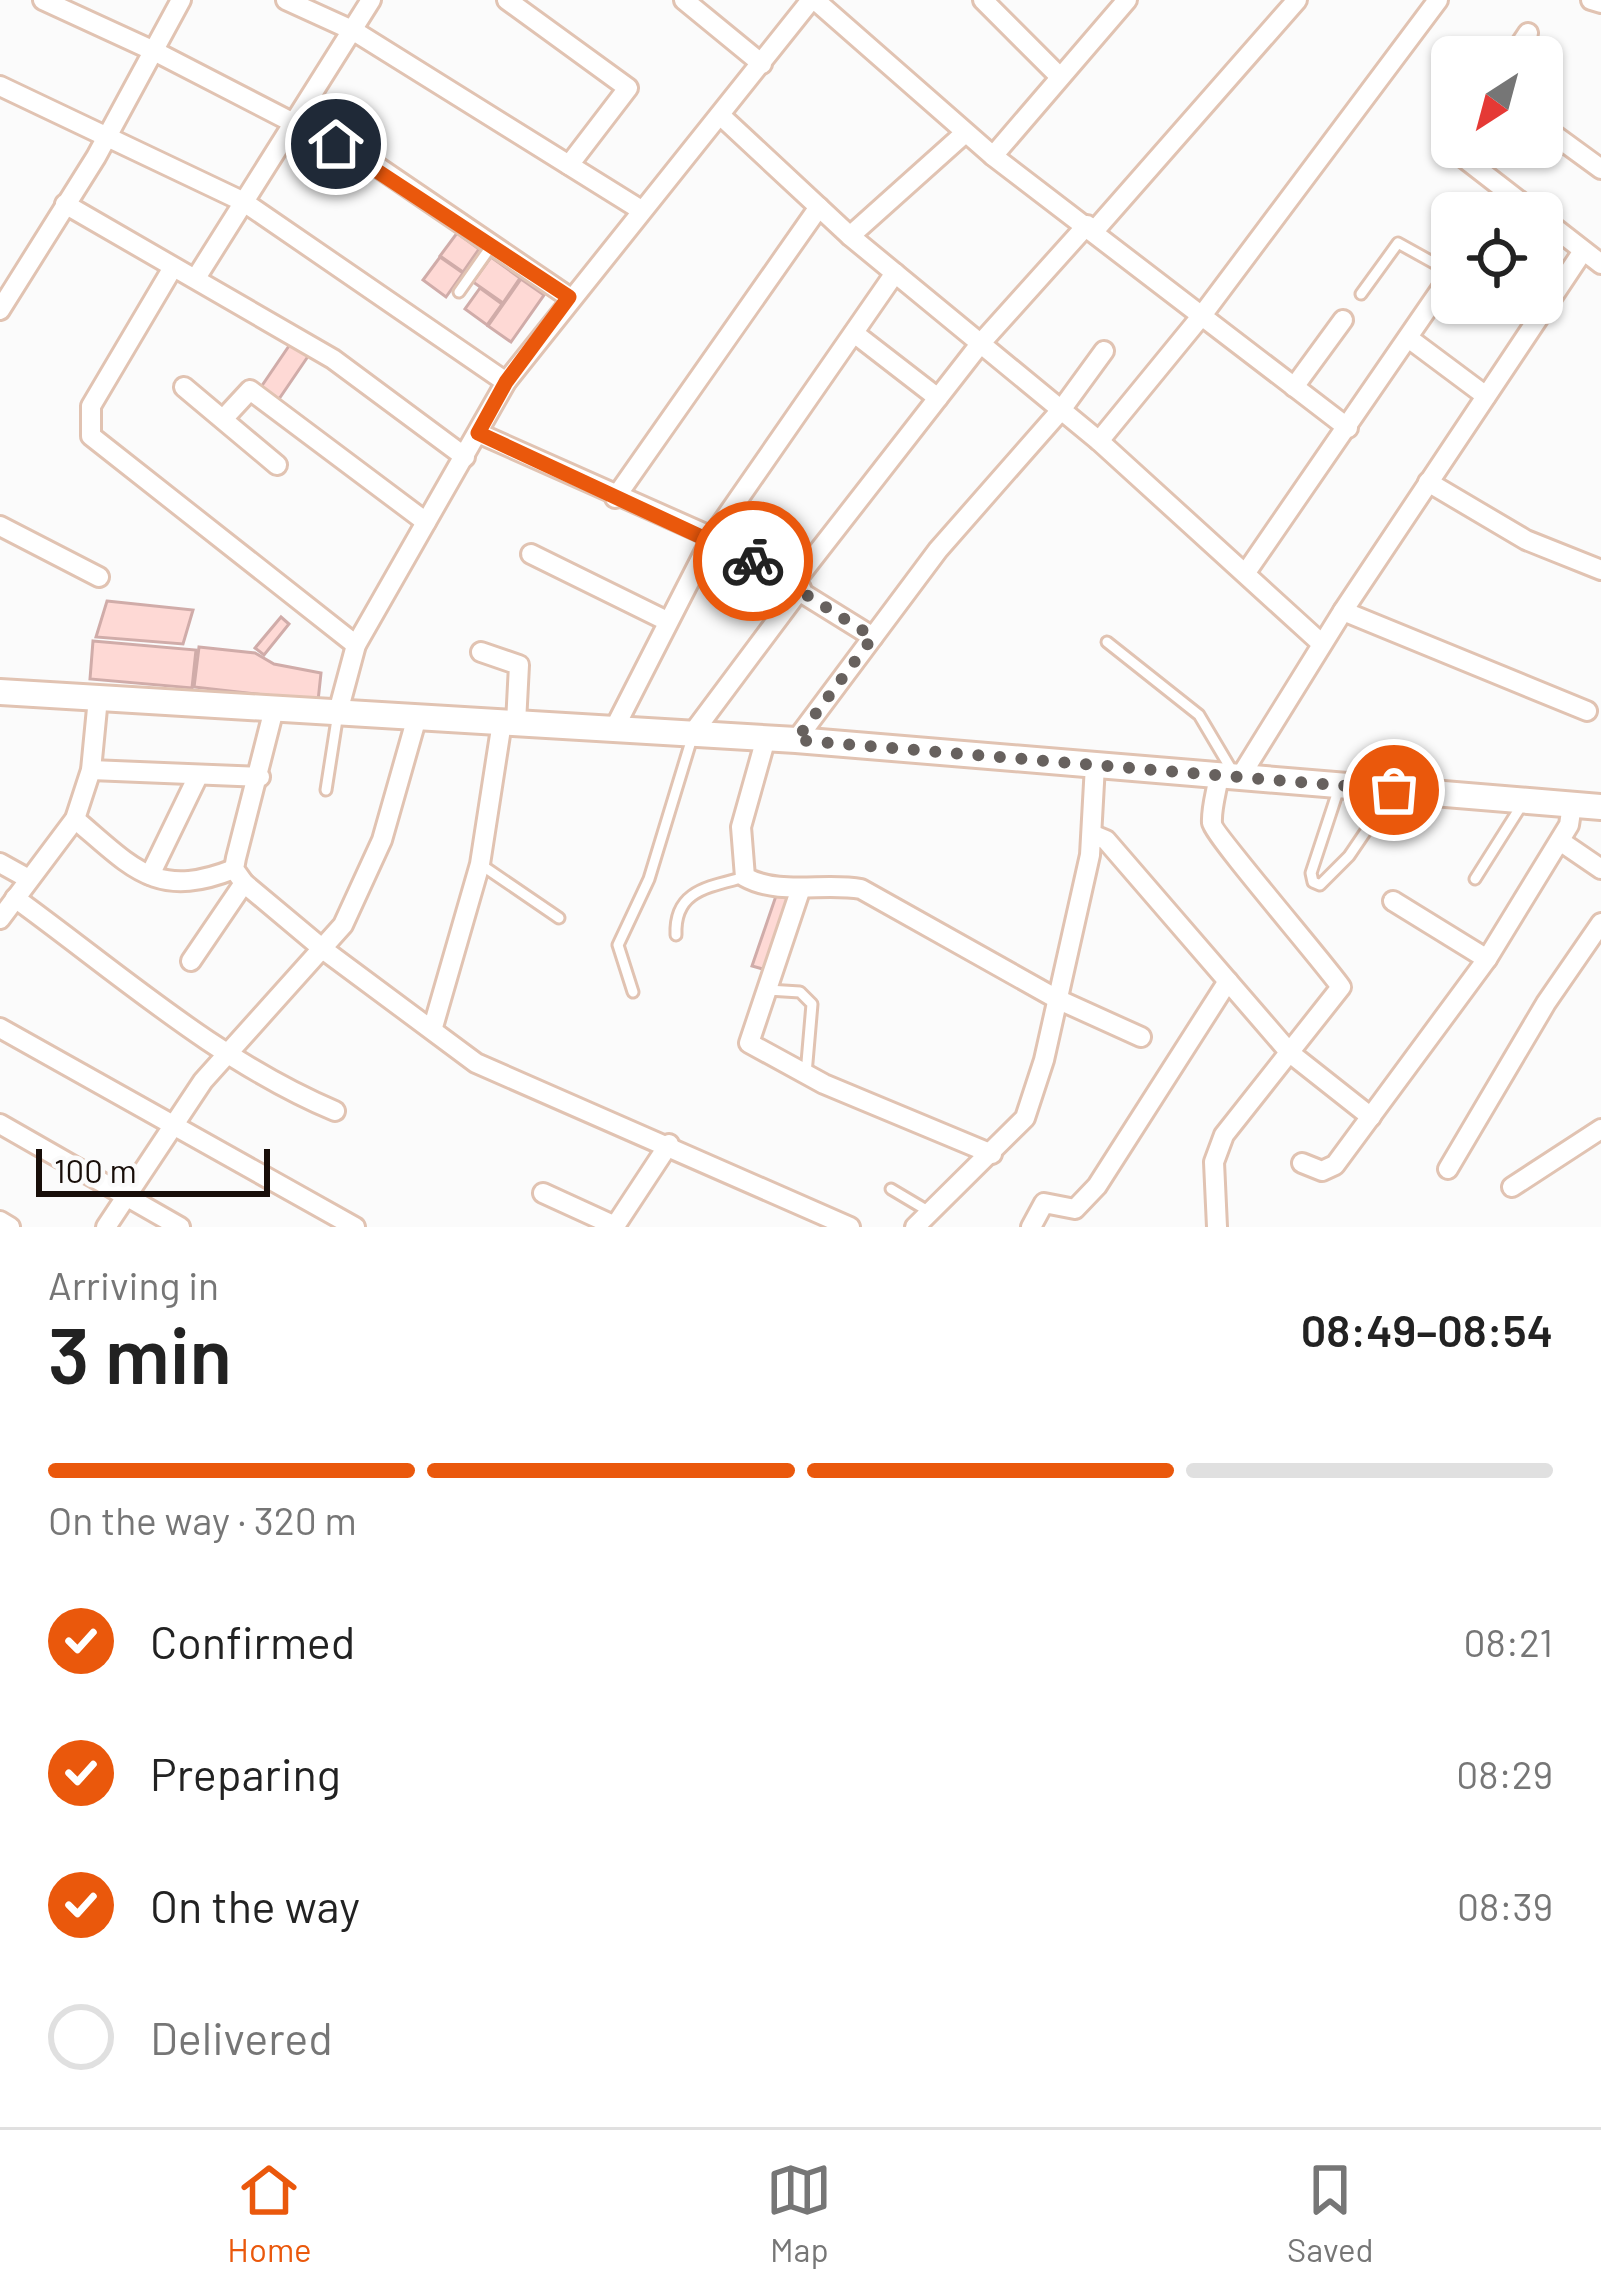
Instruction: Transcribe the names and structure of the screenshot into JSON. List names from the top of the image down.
{
  "scale_bar": "100 m",
  "north": "bottom left",
  "page": {
    "scale": "100 m",
    "heading": ["3 min", "Arriving in", "08:49–08:54"],
    "bar": "On the way · 320 m",
    "list": [
      ["Confirmed", "08:21"],
      ["Preparing", "08:29"],
      ["On the way", "08:39"],
      "Delivered"
    ],
    "tabs": ["Home", "Map", "Saved"]
  }
}
